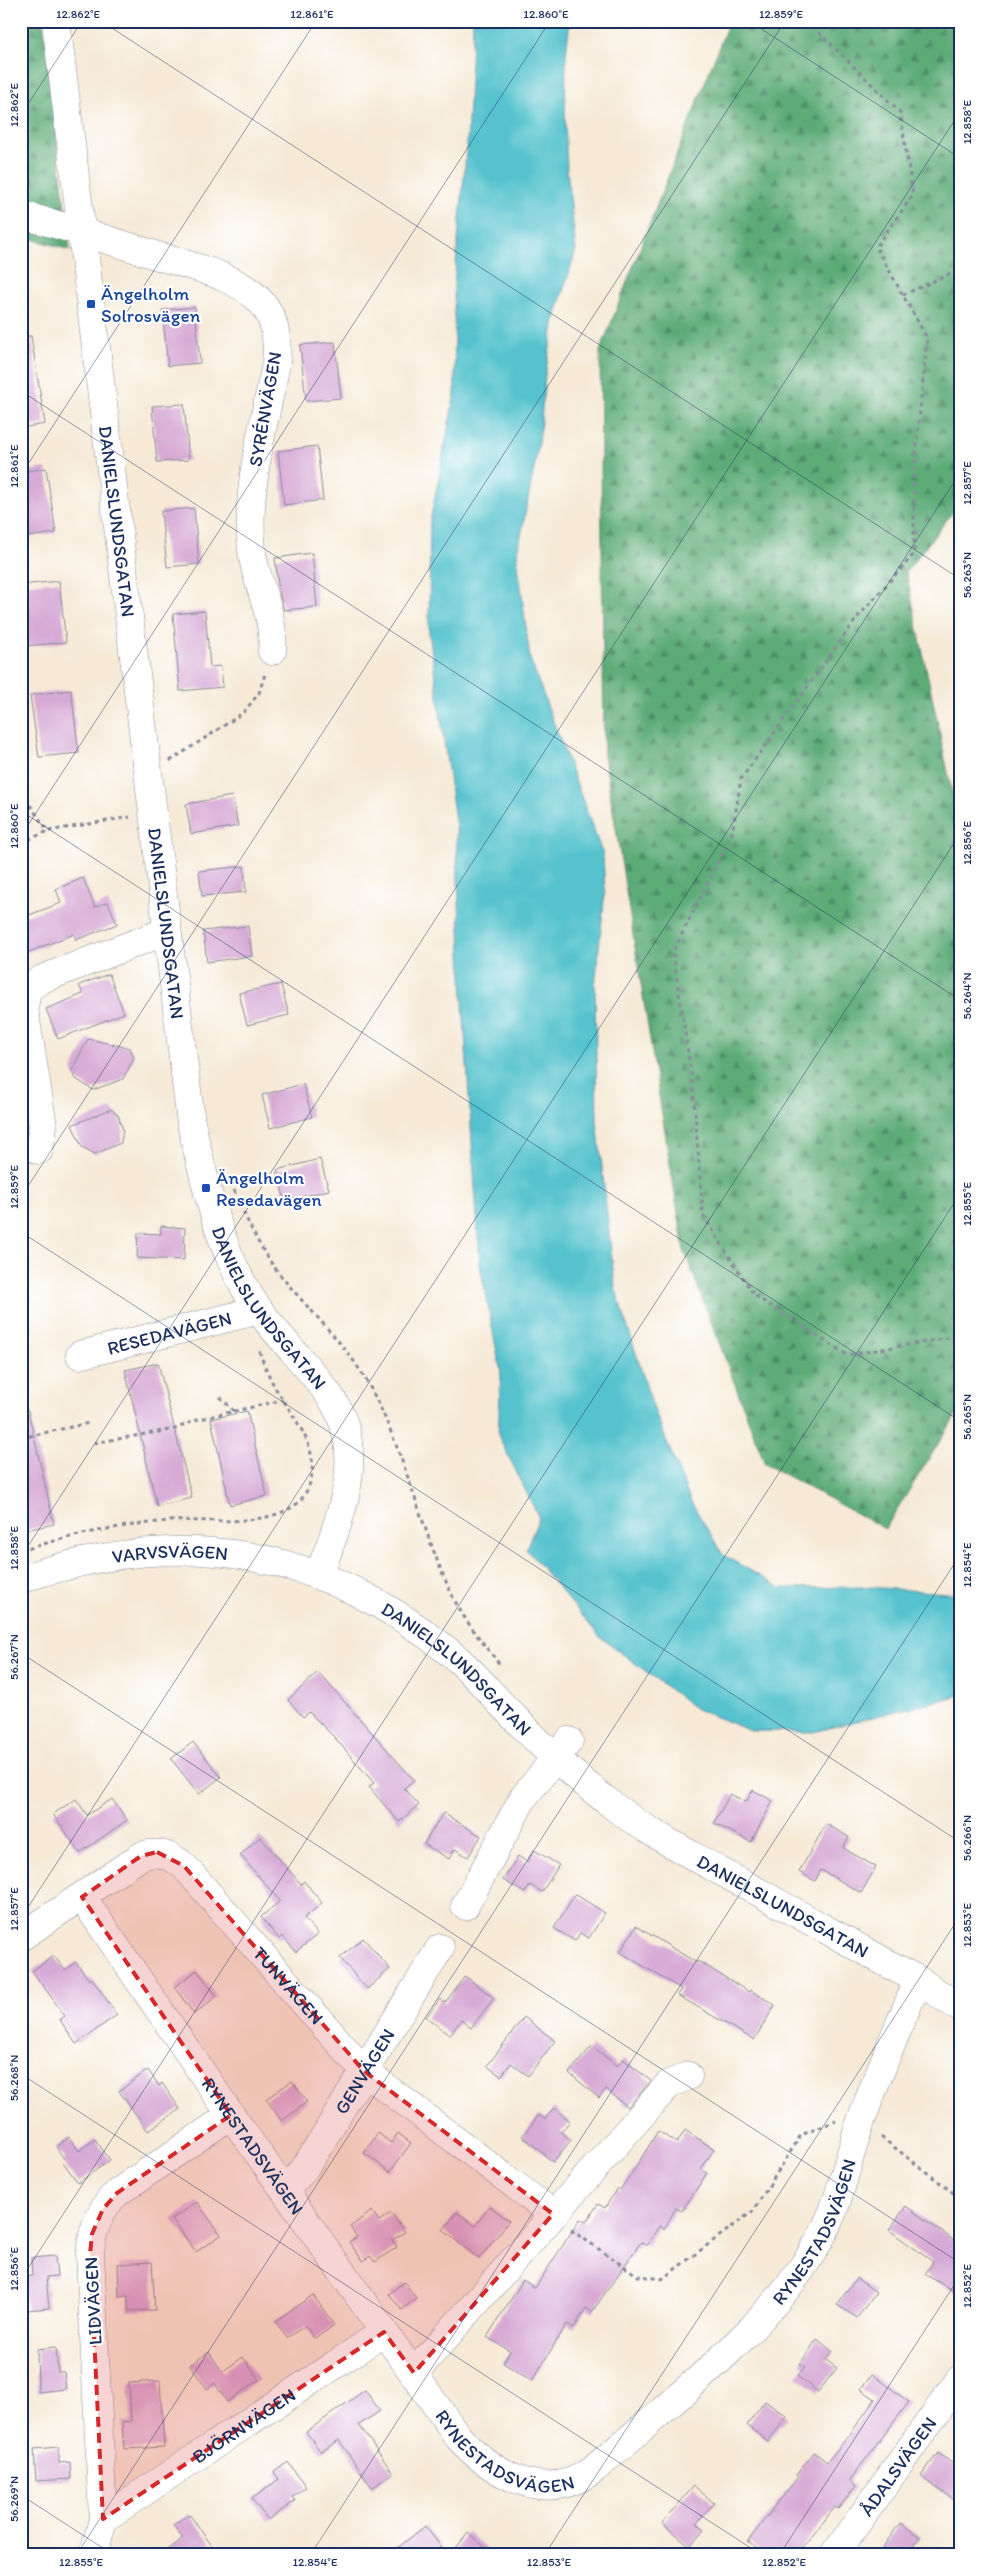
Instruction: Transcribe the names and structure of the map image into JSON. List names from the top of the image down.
{
  "streets": {
    "street": [
      "SYRÉNVÄGEN",
      "DANIELSLUNDSGATAN",
      "RESEDAVÄGEN",
      "VARVSVÄGEN",
      "TUNVÄGEN",
      "GENVÄGEN",
      "RYNESTADSVÄGEN",
      "LIDVÄGEN",
      "BJÖRNVÄGEN",
      "ÅDALSVÄGEN"
    ]
  },
  "crossings": [
    ["SYRÉNVÄGEN", "DANIELSLUNDSGATAN"],
    ["DANIELSLUNDSGATAN", "RESEDAVÄGEN"],
    ["DANIELSLUNDSGATAN", "VARVSVÄGEN"],
    ["DANIELSLUNDSGATAN", "RYNESTADSVÄGEN"],
    ["TUNVÄGEN", "GENVÄGEN"],
    ["TUNVÄGEN", "RYNESTADSVÄGEN"],
    ["GENVÄGEN", "RYNESTADSVÄGEN"],
    ["RYNESTADSVÄGEN", "LIDVÄGEN"],
    ["RYNESTADSVÄGEN", "BJÖRNVÄGEN"],
    ["LIDVÄGEN", "BJÖRNVÄGEN"]
  ],
  "places": {
    "transit": ["Ängelholm Solrosvägen", "Ängelholm Resedavägen"]
  },
  "coordinates": [
    "12.862°E",
    "12.861°E",
    "12.860°E",
    "12.859°E",
    "12.858°E",
    "12.857°E",
    "56.263°N",
    "12.856°E",
    "56.264°N",
    "12.855°E",
    "56.265°N",
    "12.854°E",
    "56.267°N",
    "56.266°N",
    "12.853°E",
    "56.268°N",
    "12.852°E",
    "56.269°N"
  ]
}
